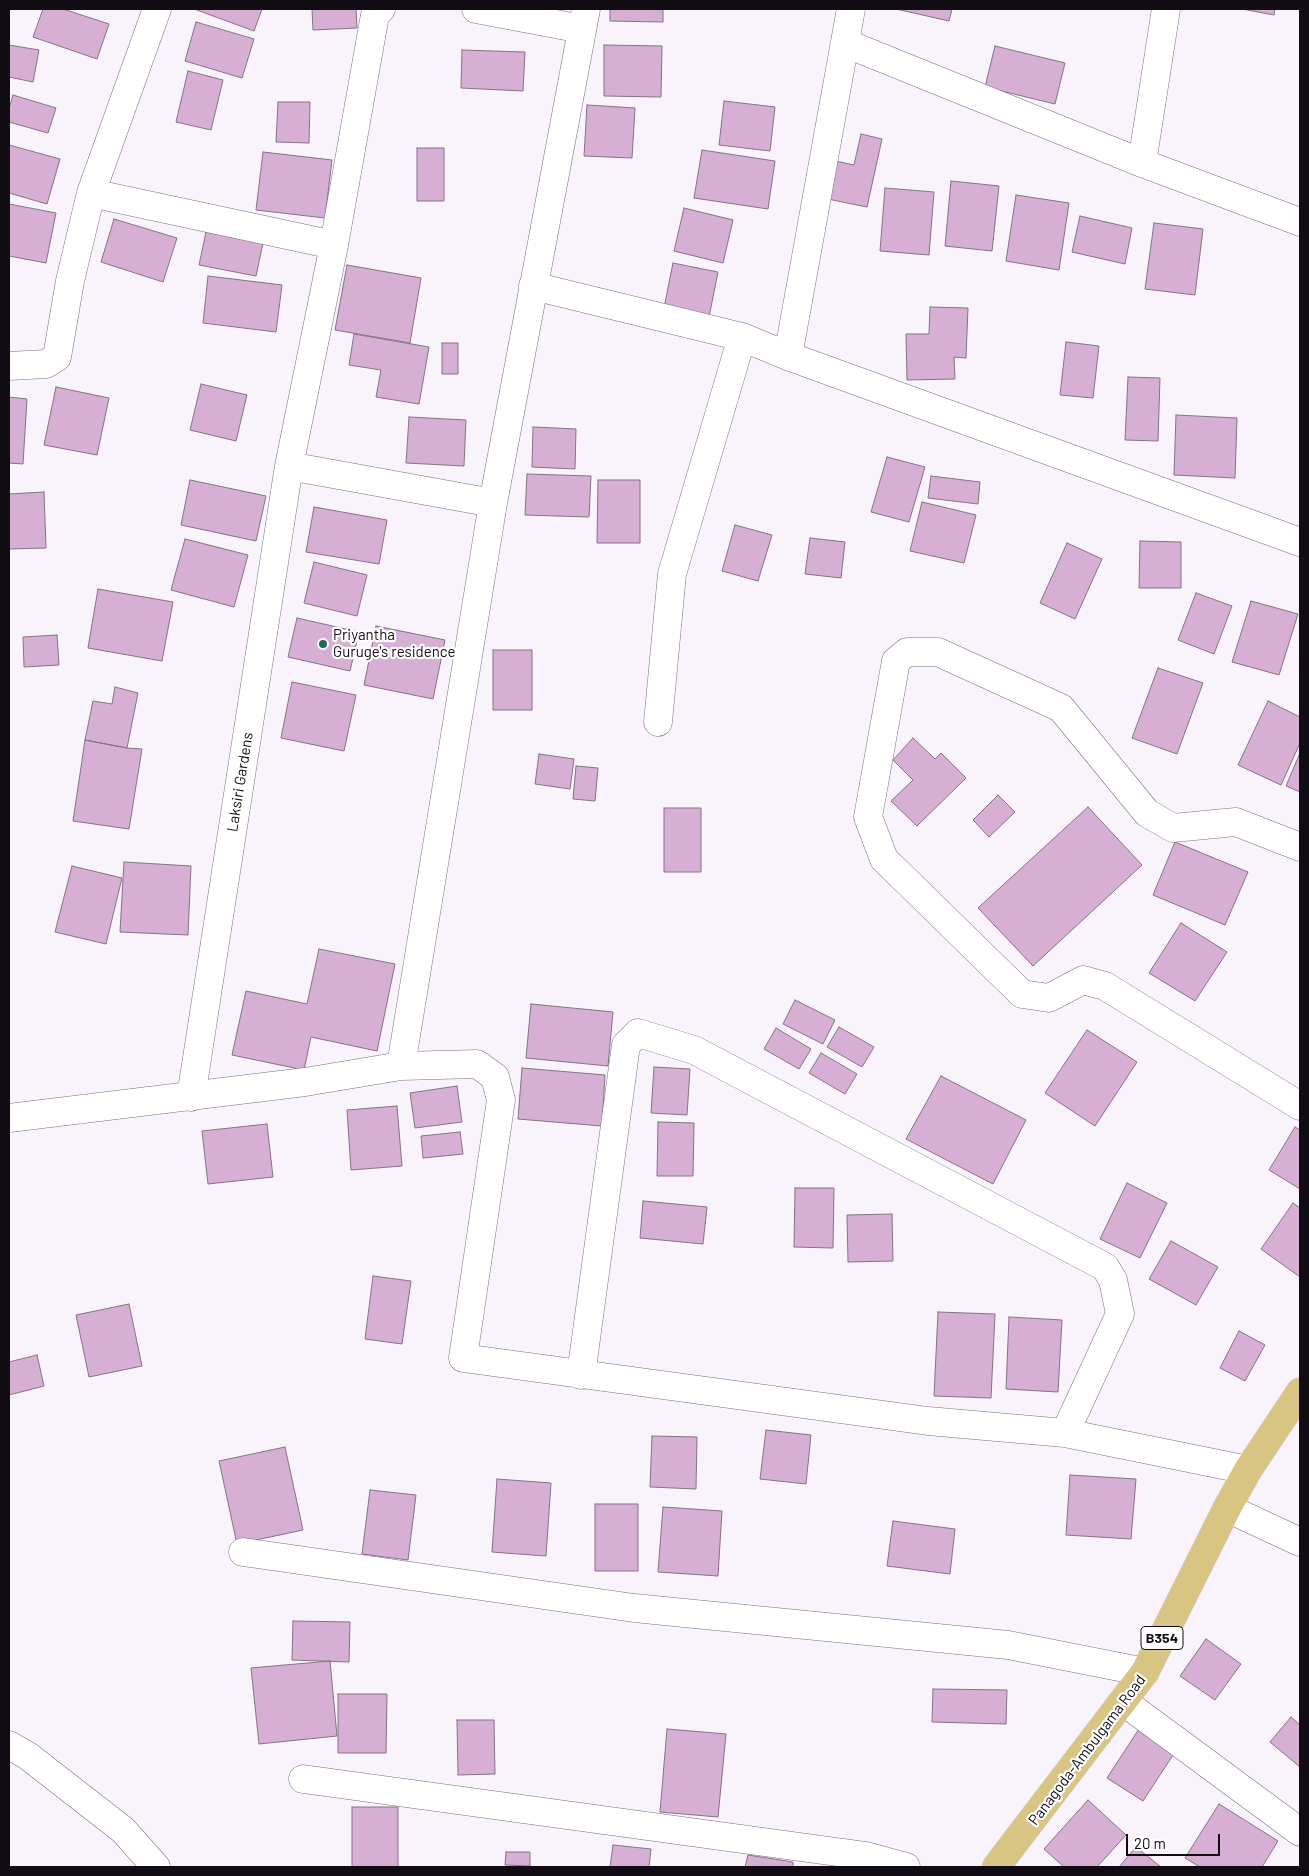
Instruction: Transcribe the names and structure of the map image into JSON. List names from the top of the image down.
{
  "streets": {
    "main road": ["B354", "Panagoda-Ambulgama Road"],
    "street": ["Laksiri Gardens"]
  },
  "places": ["Priyantha Guruge's residence"],
  "scale_bar": "20 m"
}
